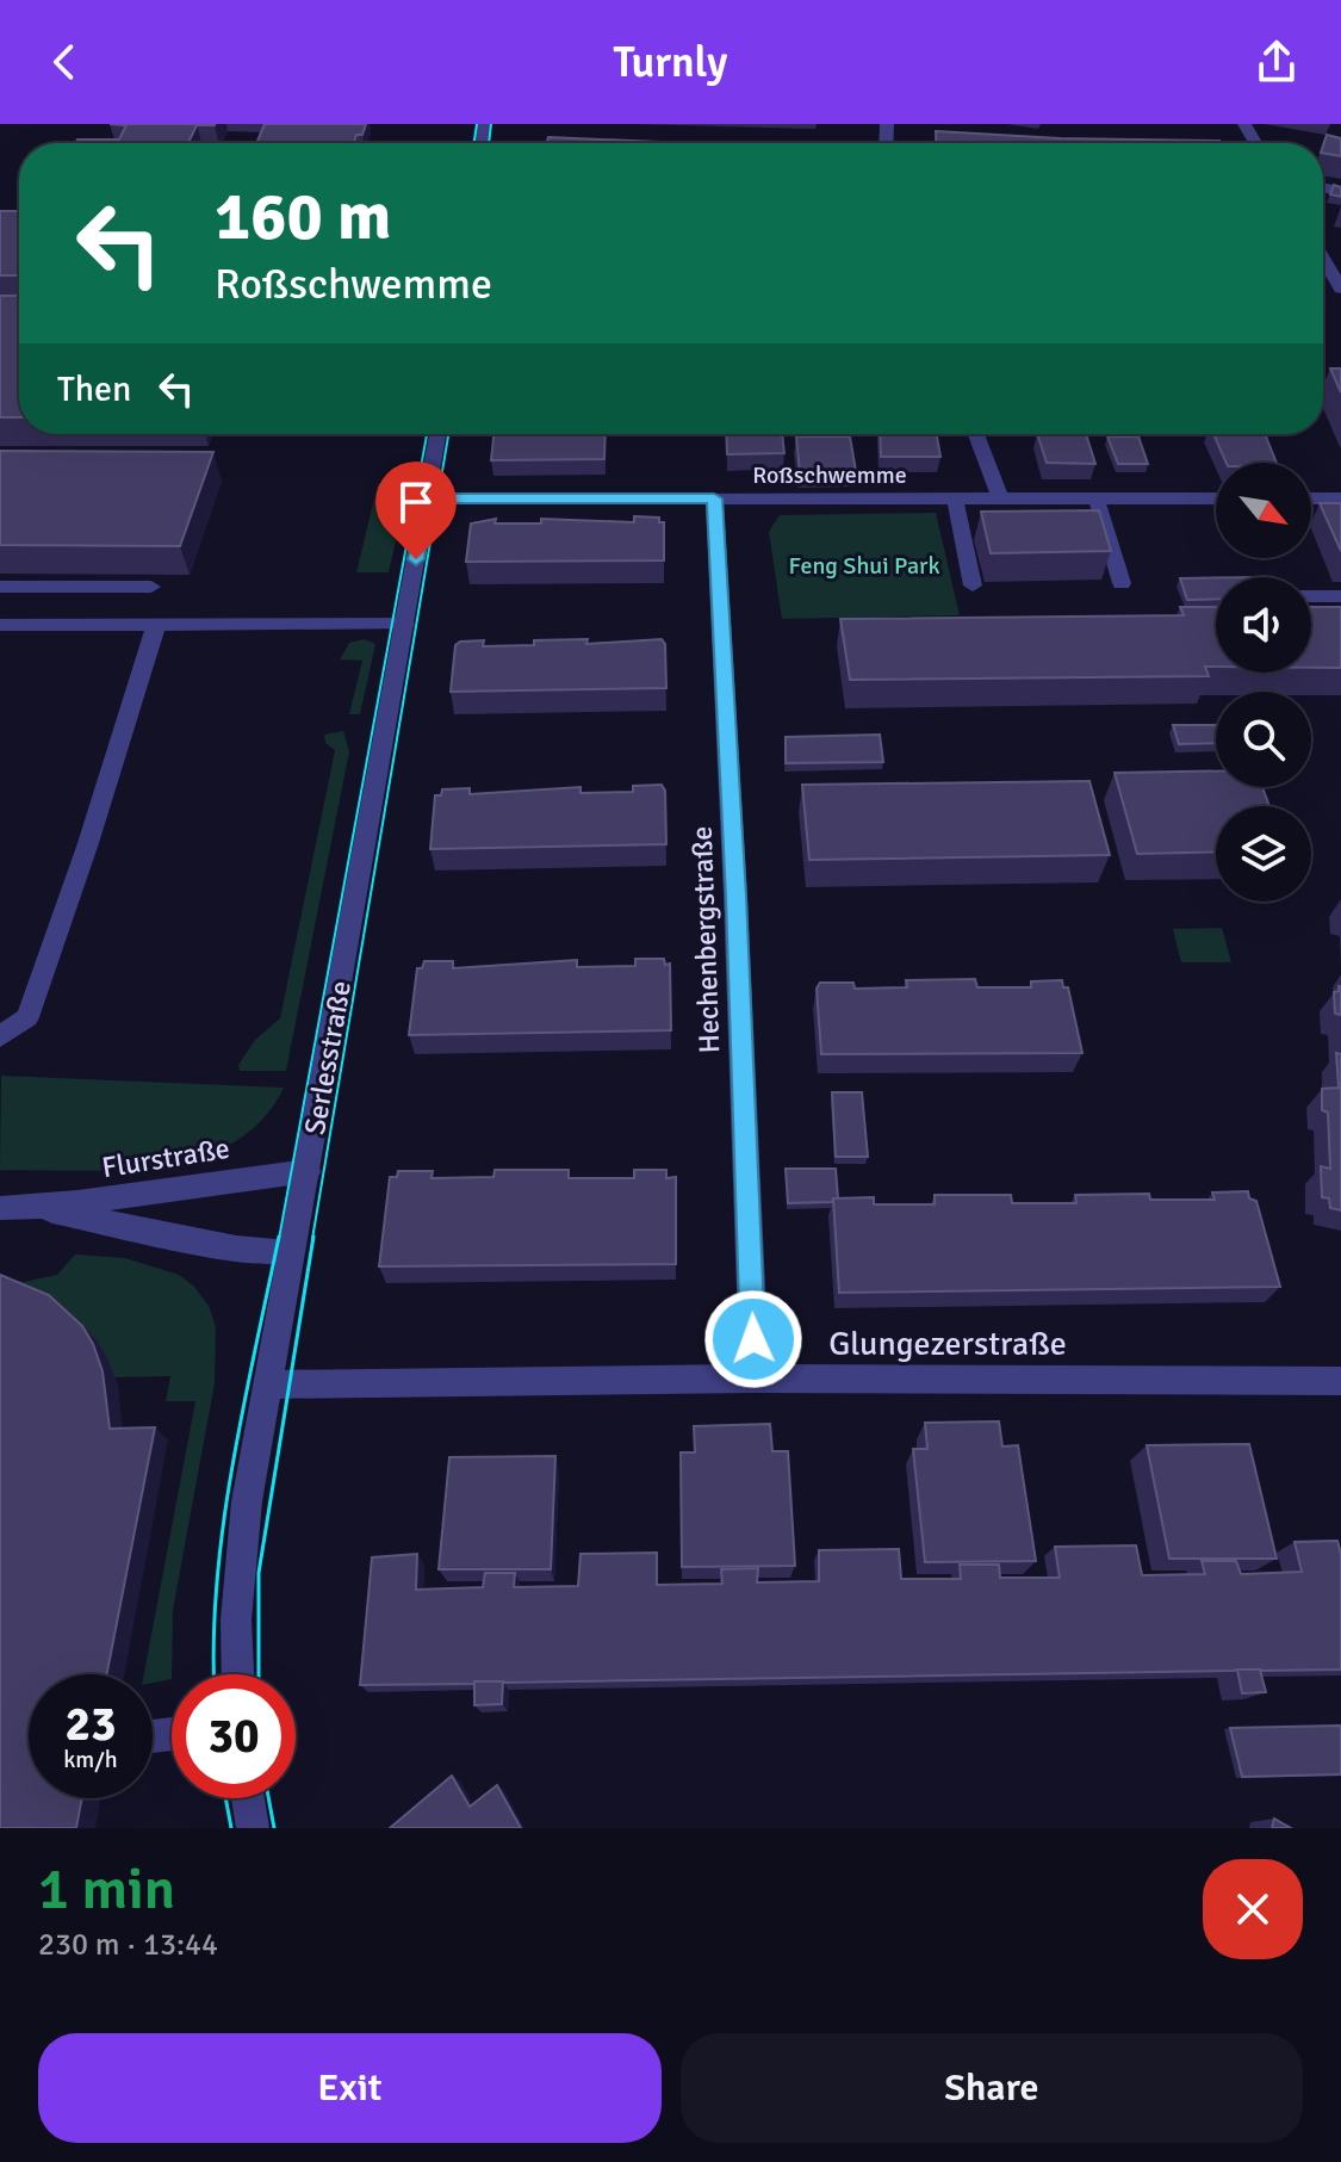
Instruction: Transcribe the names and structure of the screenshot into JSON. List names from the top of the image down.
{
  "streets": {
    "street": [
      "Roßschwemme",
      "Hechenbergstraße",
      "Serlesstraße",
      "Flurstraße",
      "Glungezerstraße"
    ]
  },
  "crossings": [
    ["Roßschwemme", "Hechenbergstraße"],
    ["Roßschwemme", "Serlesstraße"],
    ["Hechenbergstraße", "Glungezerstraße"],
    ["Serlesstraße", "Flurstraße"],
    ["Serlesstraße", "Glungezerstraße"]
  ],
  "parks": ["Feng Shui Park"],
  "north": "bottom right",
  "page": {
    "header": "Turnly",
    "turn": ["160 m", "Roßschwemme"],
    "then": "Then",
    "speed": "23 km/h",
    "limit": "30",
    "heading": ["1 min", "230 m · 13:44"],
    "buttons": ["Exit", "Share"]
  }
}
